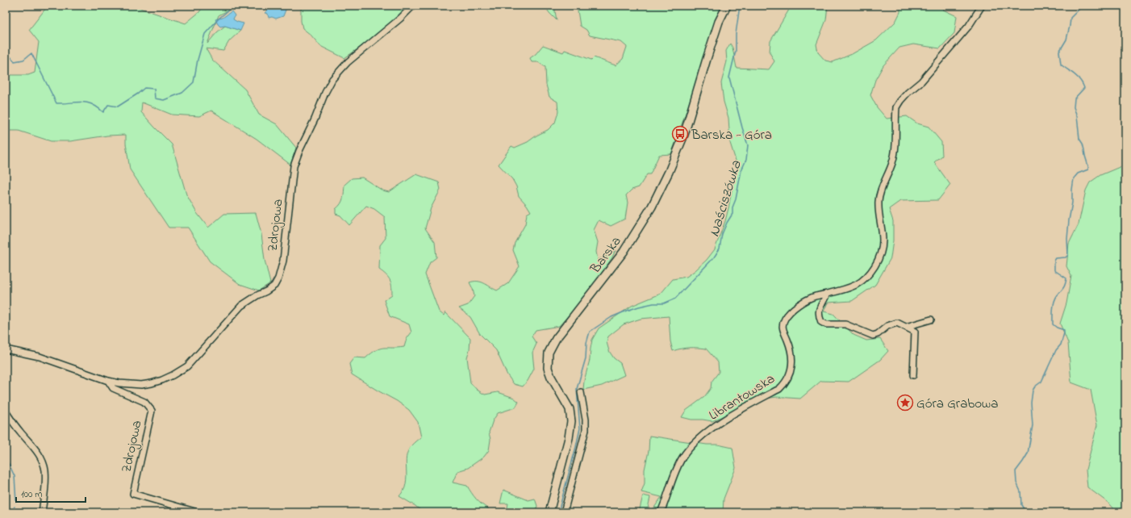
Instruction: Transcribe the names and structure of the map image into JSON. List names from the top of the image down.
{
  "streets": {
    "street": ["Zdrojowa", "Barska", "Librantowska"]
  },
  "water": ["Naściszówka"],
  "places": {
    "bus stop": ["Barska - Góra"],
    "place": ["Góra Grabowa"]
  },
  "scale_bar": "100 m"
}
